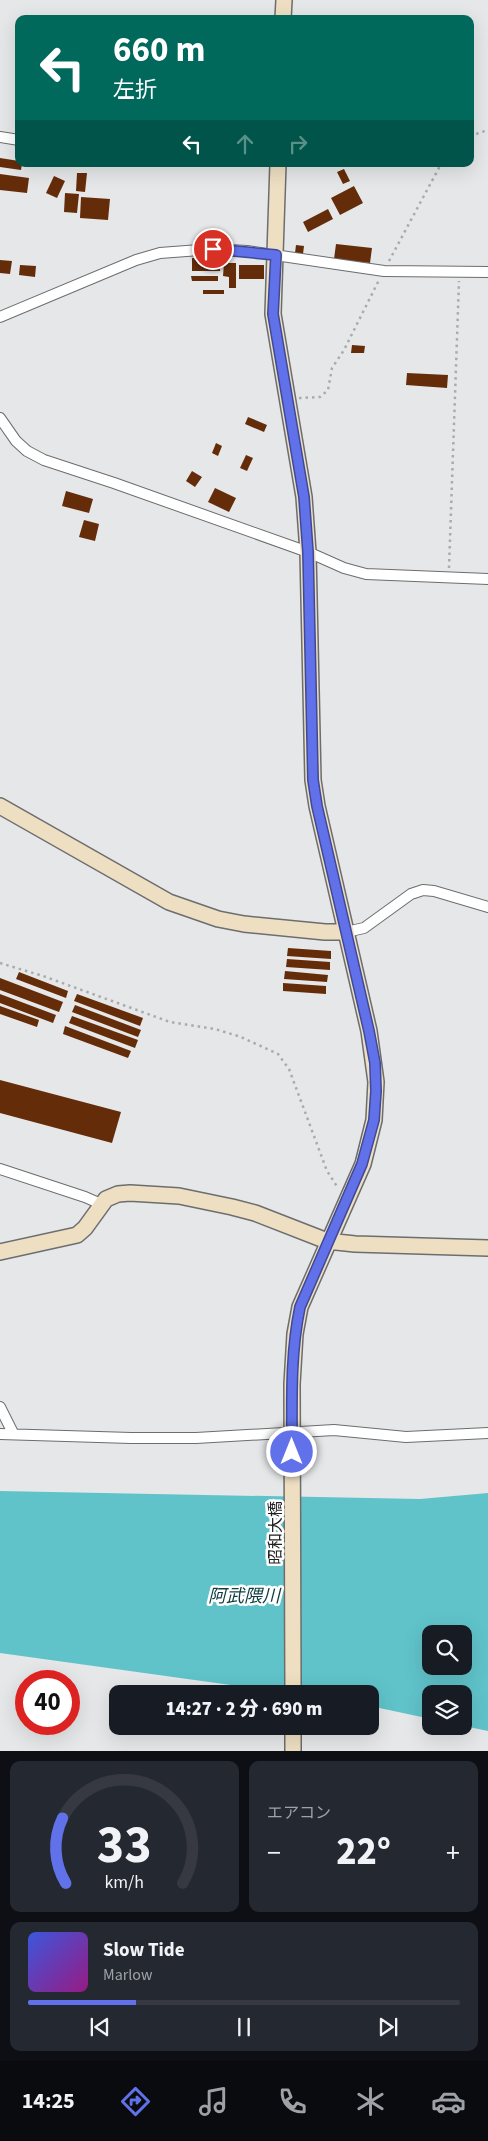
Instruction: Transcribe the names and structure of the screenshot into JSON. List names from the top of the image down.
{
  "streets": {
    "street": ["昭和大橋"]
  },
  "water": ["阿武隈川"],
  "page": {
    "turn": ["660 m", "左折"],
    "limit": "40",
    "trip": "14:27 · 2 分 · 690 m",
    "tile": "エアコン",
    "heat": ["−", "22°", "+"],
    "song": ["Slow Tide", "Marlow"],
    "tabs": "14:25",
    "gauge": ["33", "km/h"]
  }
}
